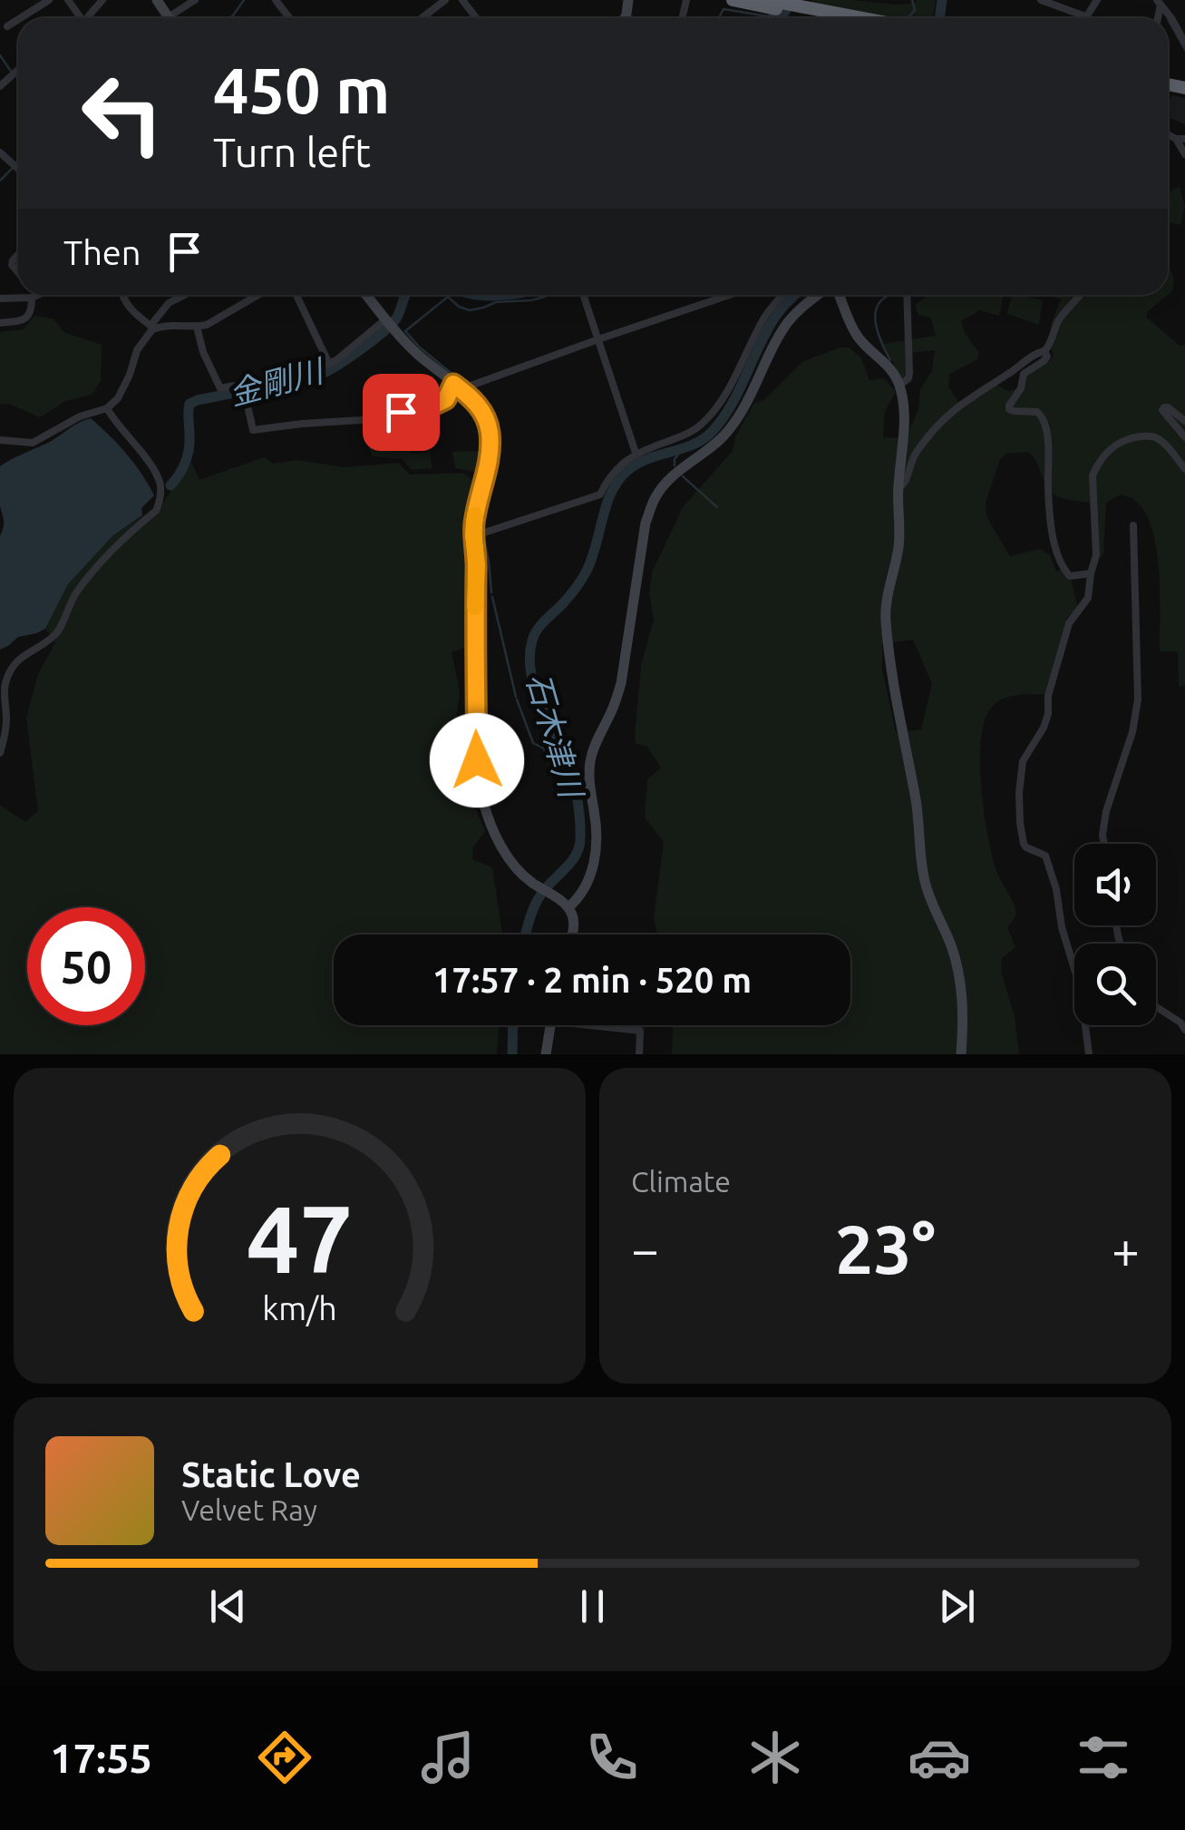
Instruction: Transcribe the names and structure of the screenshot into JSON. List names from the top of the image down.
{
  "water": ["金剛川", "石木津川"],
  "page": {
    "turn": ["450 m", "Turn left"],
    "then": "Then",
    "limit": "50",
    "trip": "17:57 · 2 min · 520 m",
    "tile": "Climate",
    "heat": ["−", "23°", "+"],
    "song": ["Static Love", "Velvet Ray"],
    "tabs": "17:55",
    "gauge": ["47", "km/h"]
  }
}
